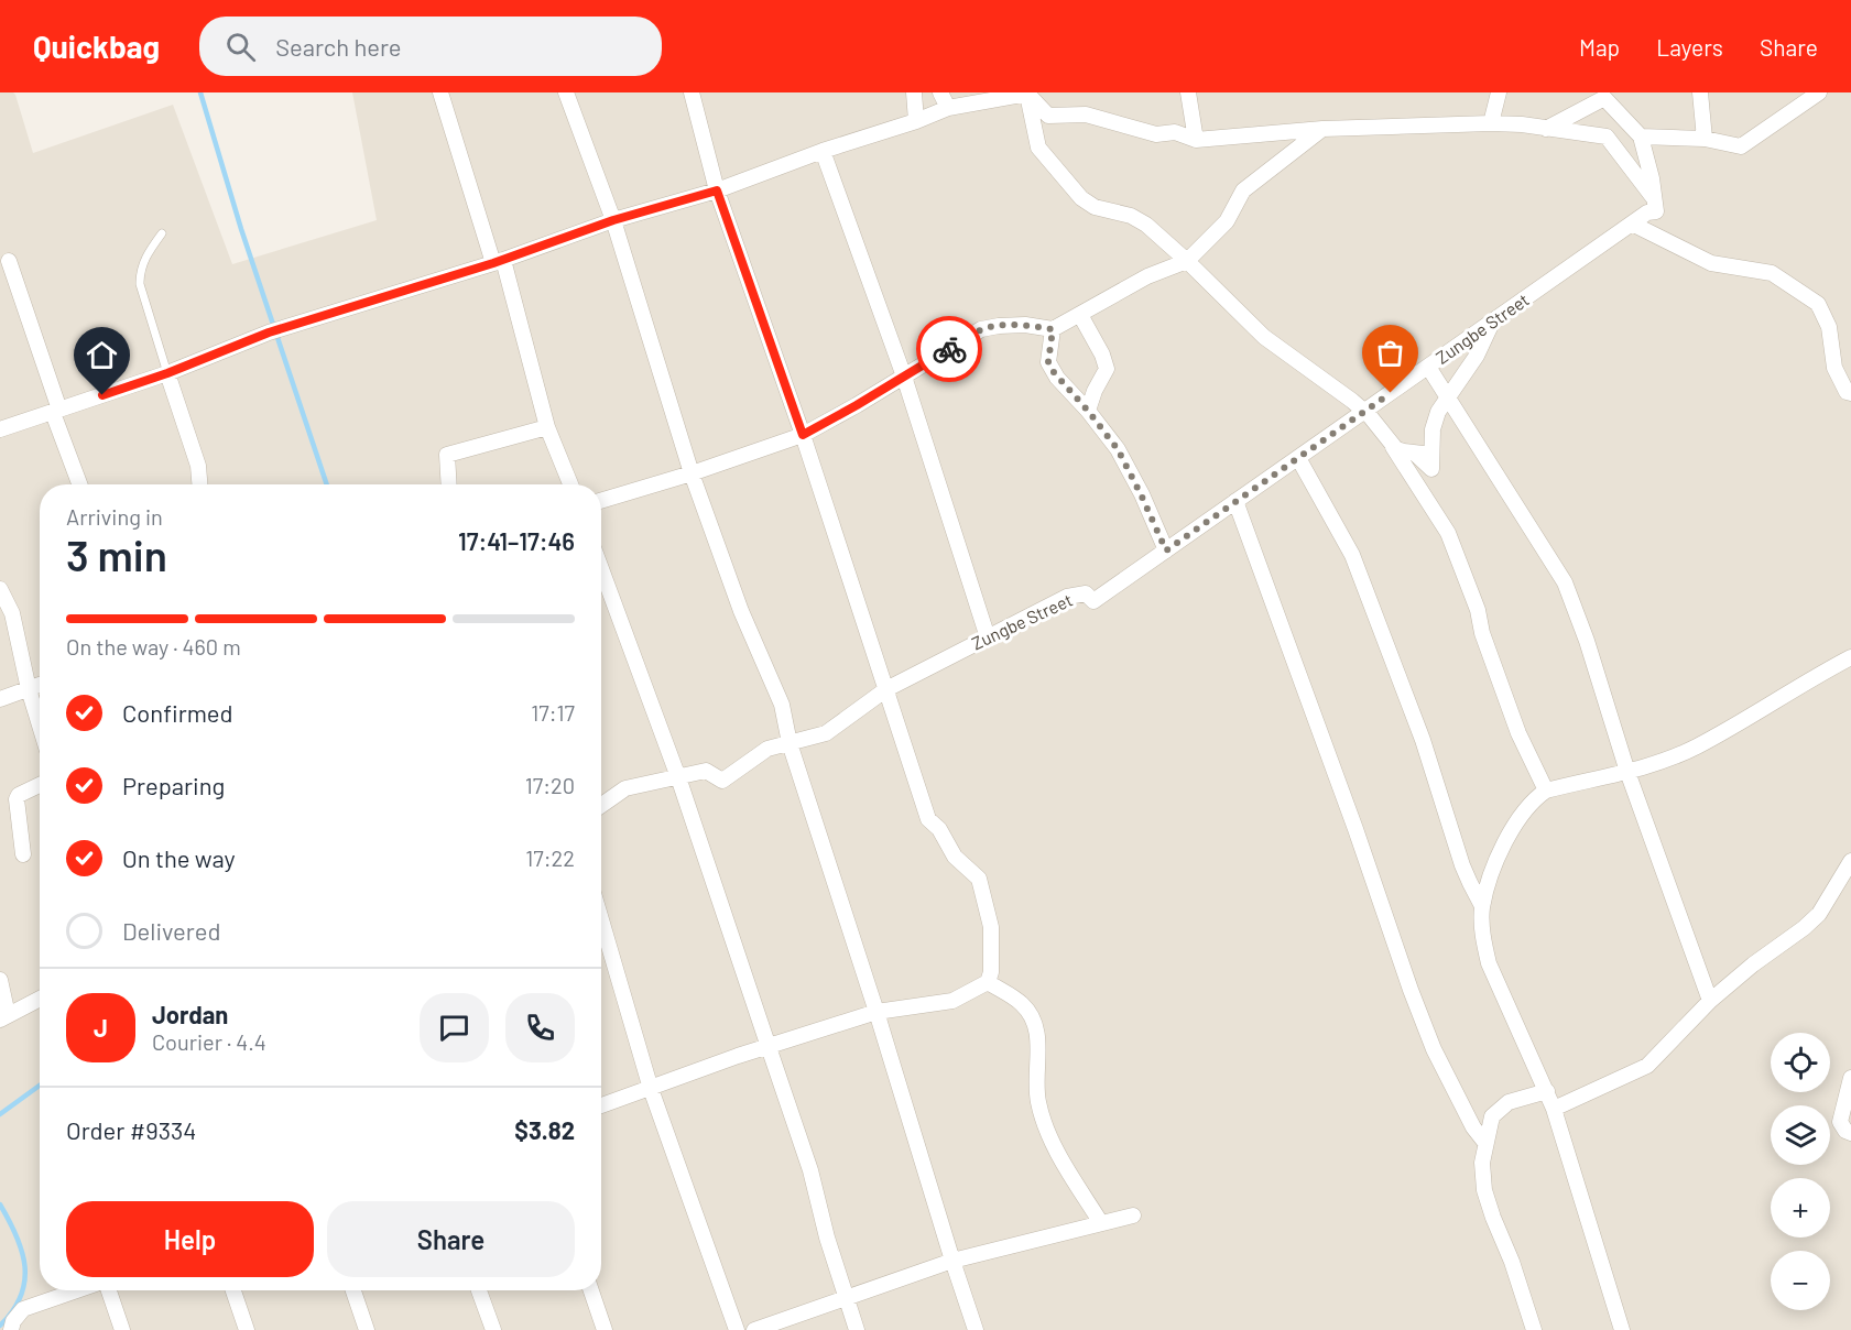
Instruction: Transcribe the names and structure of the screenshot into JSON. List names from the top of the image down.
{
  "streets": {
    "street": ["Zungbe Street"]
  },
  "page": {
    "header": "Quickbag",
    "search": "Search here",
    "nav": ["Map", "Layers", "Share"],
    "heading": ["3 min", "Arriving in", "17:41–17:46"],
    "panel": [
      "Jordan",
      "Courier · 4.4",
      "Order #9334",
      "$3.82"
    ],
    "bar": "On the way · 460 m",
    "list": [
      ["Confirmed", "17:17"],
      ["Preparing", "17:20"],
      ["On the way", "17:22"],
      "Delivered"
    ],
    "round": "J",
    "map_buttons": ["+", "−"],
    "buttons": ["Help", "Share"]
  }
}
